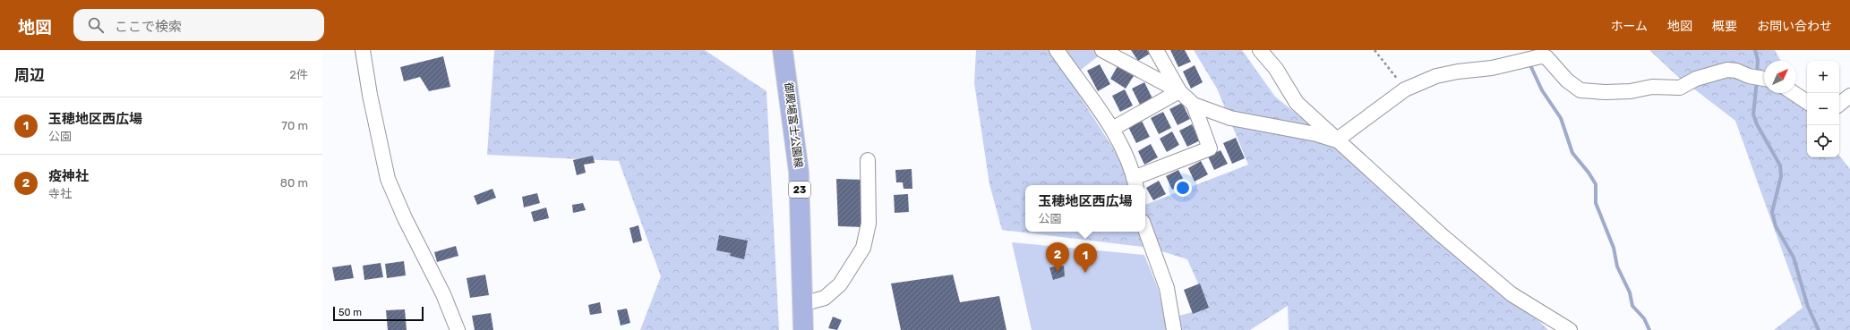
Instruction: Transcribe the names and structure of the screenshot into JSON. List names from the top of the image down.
{
  "streets": {
    "main road": ["御殿場富士公園線", "23"]
  },
  "scale_bar": "50 m",
  "north": "top right",
  "page": {
    "header": "地図",
    "search": "ここで検索",
    "nav": [
      "ホーム",
      "地図",
      "概要",
      "お問い合わせ"
    ],
    "heading": ["周辺", "2件"],
    "map_buttons": ["+", "−"],
    "list": [
      {
        "mark": "1",
        "name": "玉穂地区西広場",
        "note": "公園",
        "value": "70 m"
      },
      {
        "mark": "2",
        "name": "疫神社",
        "note": "寺社",
        "value": "80 m"
      }
    ],
    "popup": ["玉穂地区西広場", "公園"],
    "pins": ["2", "1"],
    "scale": "50 m"
  }
}
